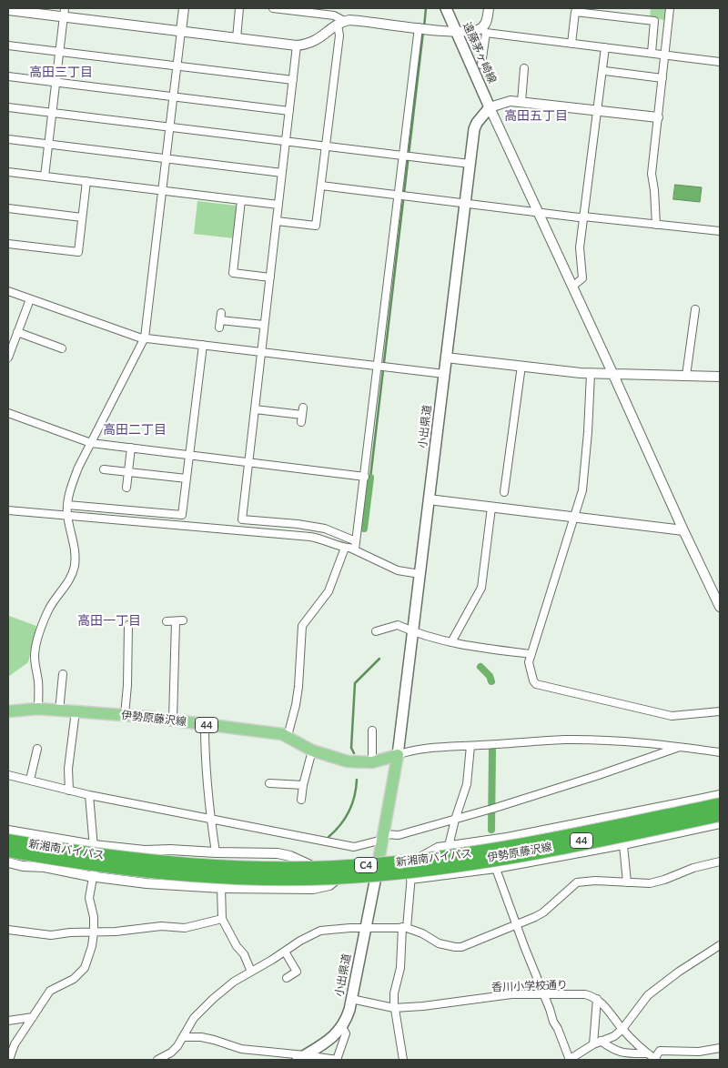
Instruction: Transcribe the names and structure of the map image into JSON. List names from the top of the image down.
{
  "streets": {
    "highway": ["新湘南バイパス", "C4"],
    "main road": [
      "遠藤茅ヶ崎線",
      "小出県道",
      "伊勢原藤沢線",
      "44"
    ],
    "street": ["香川小学校通り"]
  },
  "crossings": [
    ["遠藤茅ヶ崎線", "小出県道"],
    ["小出県道", "伊勢原藤沢線"],
    ["小出県道", "香川小学校通り"],
    ["伊勢原藤沢線", "新湘南バイパス"]
  ],
  "districts": [
    "高田三丁目",
    "高田五丁目",
    "高田二丁目",
    "高田一丁目"
  ]
}
